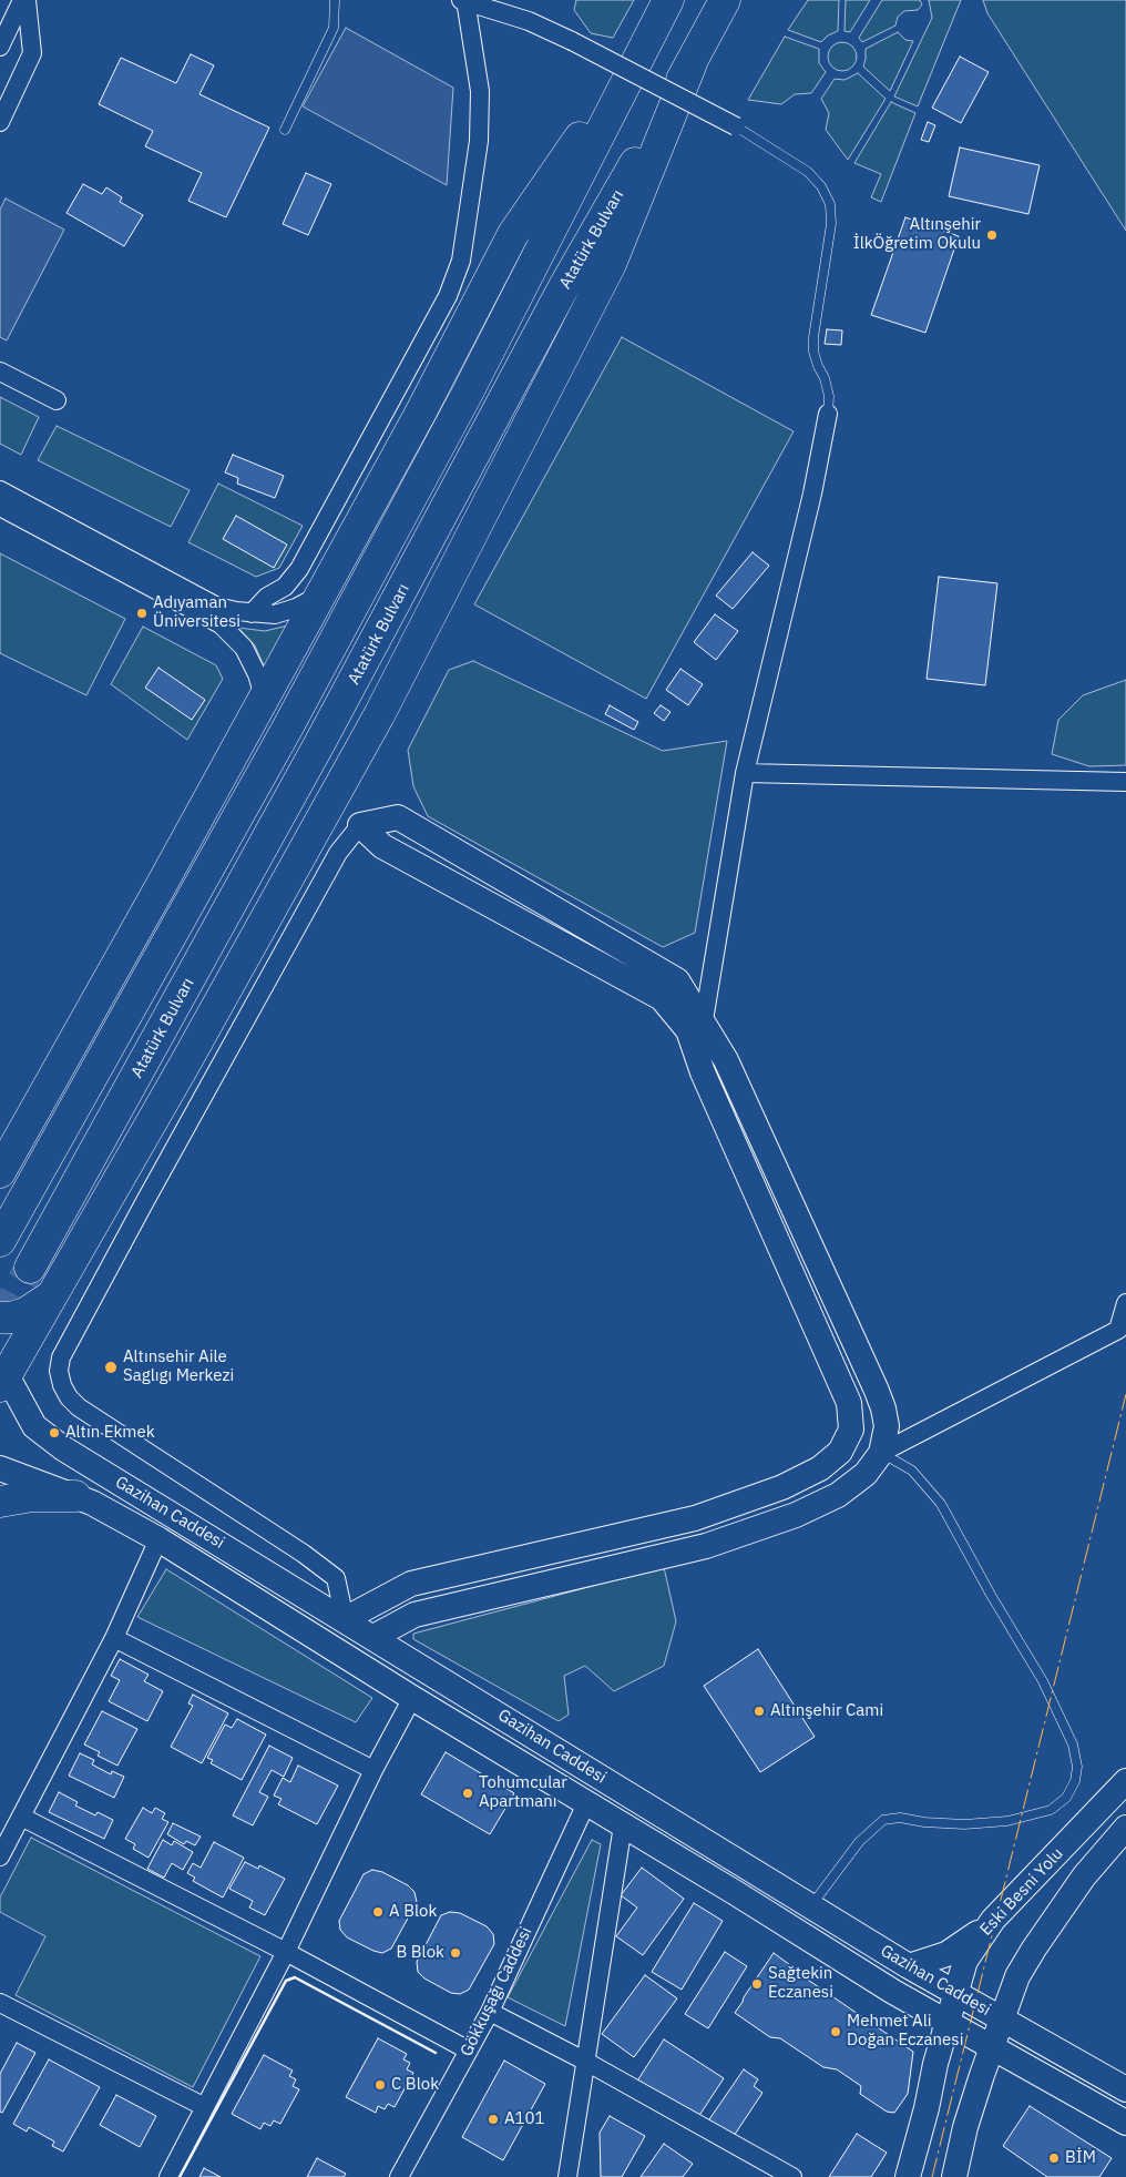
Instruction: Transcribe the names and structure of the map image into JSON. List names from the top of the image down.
{
  "streets": {
    "highway": ["Atatürk Bulvarı"],
    "main road": ["Gazihan Caddesi", "Eski Besni Yolu"],
    "street": ["Gökkuşağı Caddesi"]
  },
  "crossings": [
    ["Gazihan Caddesi", "Eski Besni Yolu"],
    ["Gazihan Caddesi", "Gökkuşağı Caddesi"]
  ],
  "places": [
    "Altınşehir İlkÖğretim Okulu",
    "Adıyaman Üniversitesi",
    "Altınsehir Aile Saglıgı Merkezi",
    "Altın Ekmek",
    "Altınşehir Cami",
    "Tohumcular Apartmanı",
    "A Blok",
    "B Blok",
    "Sağtekin Eczanesi",
    "Mehmet Ali Doğan Eczanesi",
    "C Blok",
    "A101",
    "BİM"
  ]
}
